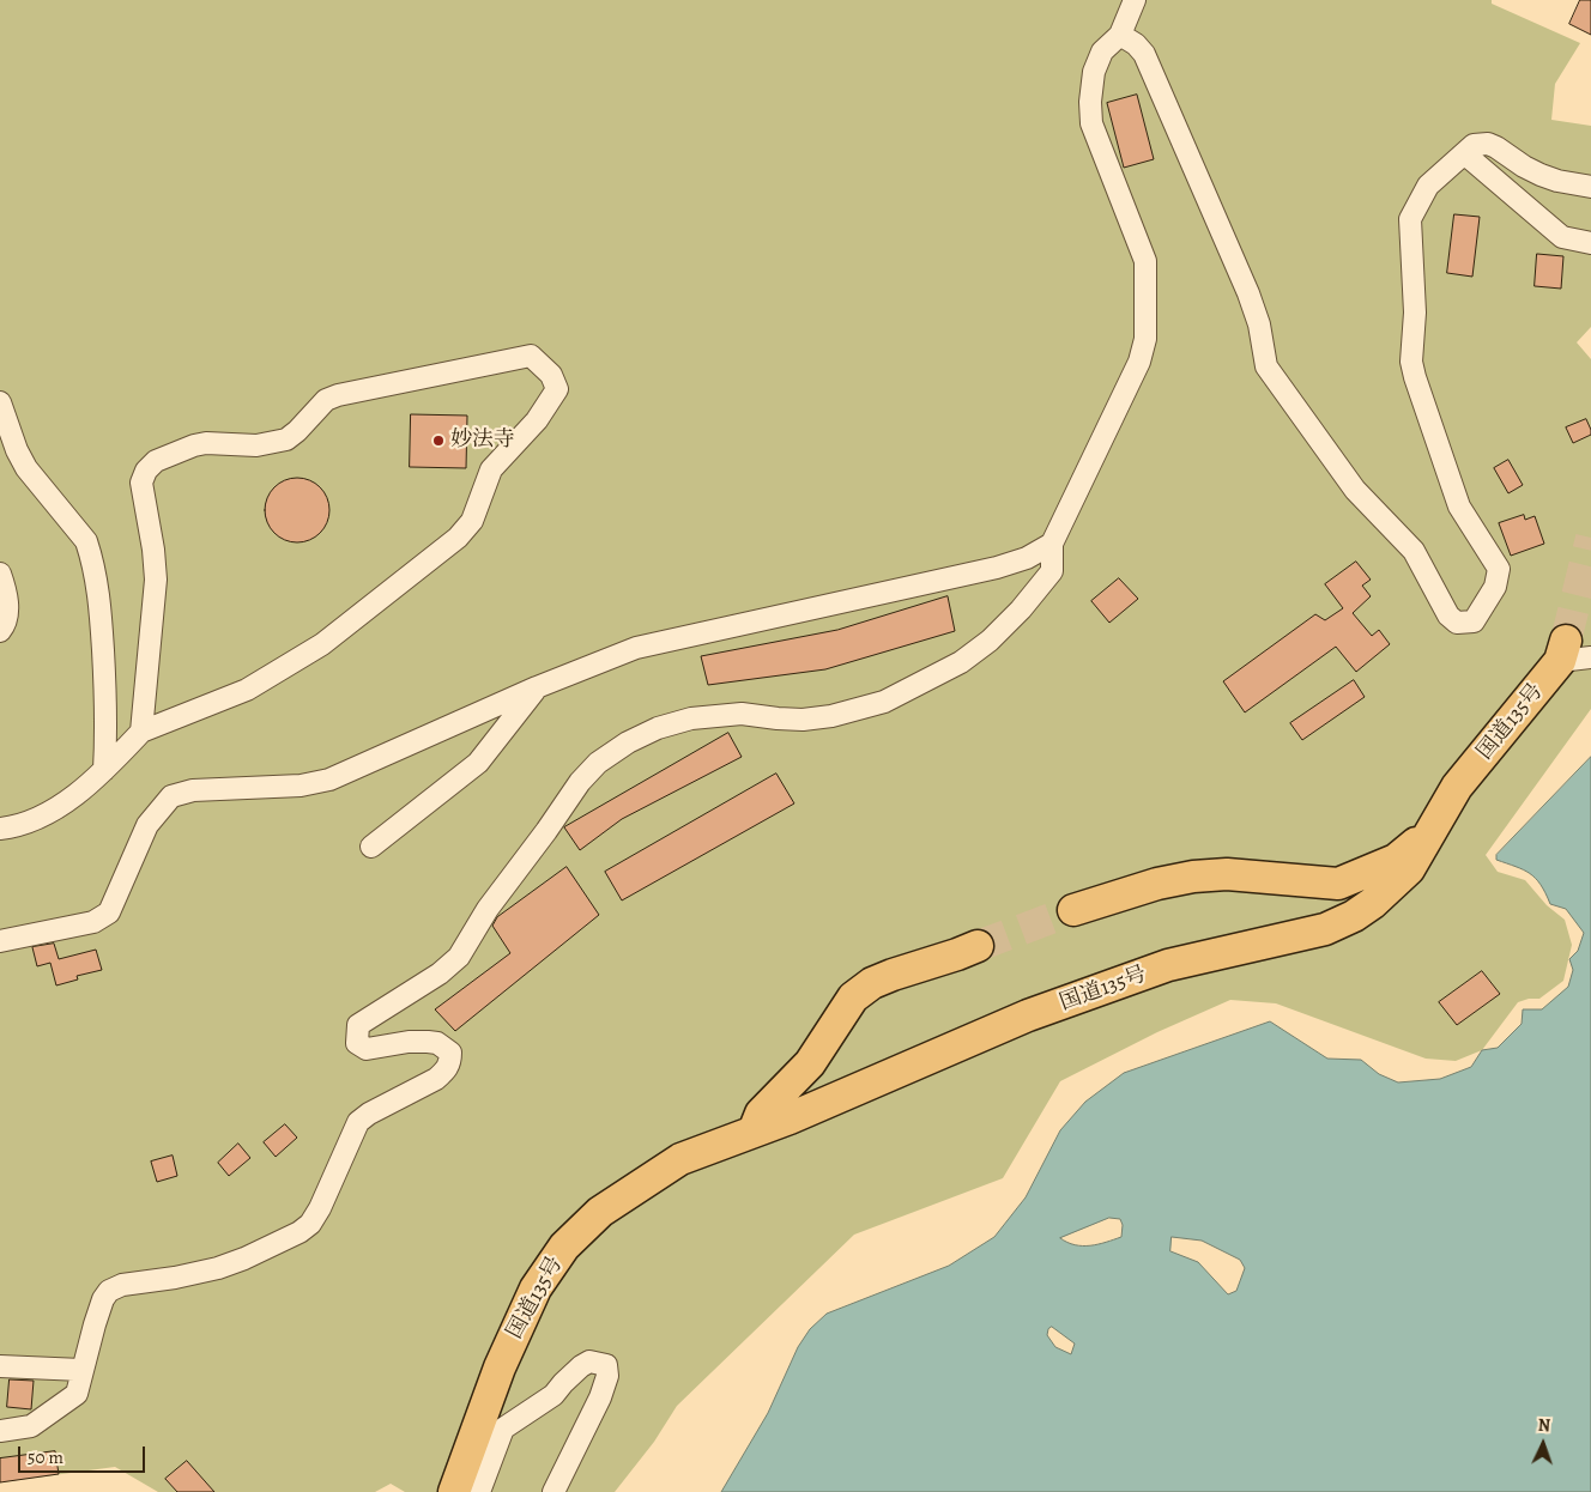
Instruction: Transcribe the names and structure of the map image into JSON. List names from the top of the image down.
{
  "streets": {
    "highway": ["国道135号"]
  },
  "places": ["妙法寺"],
  "scale_bar": "50 m",
  "north": "top"
}
